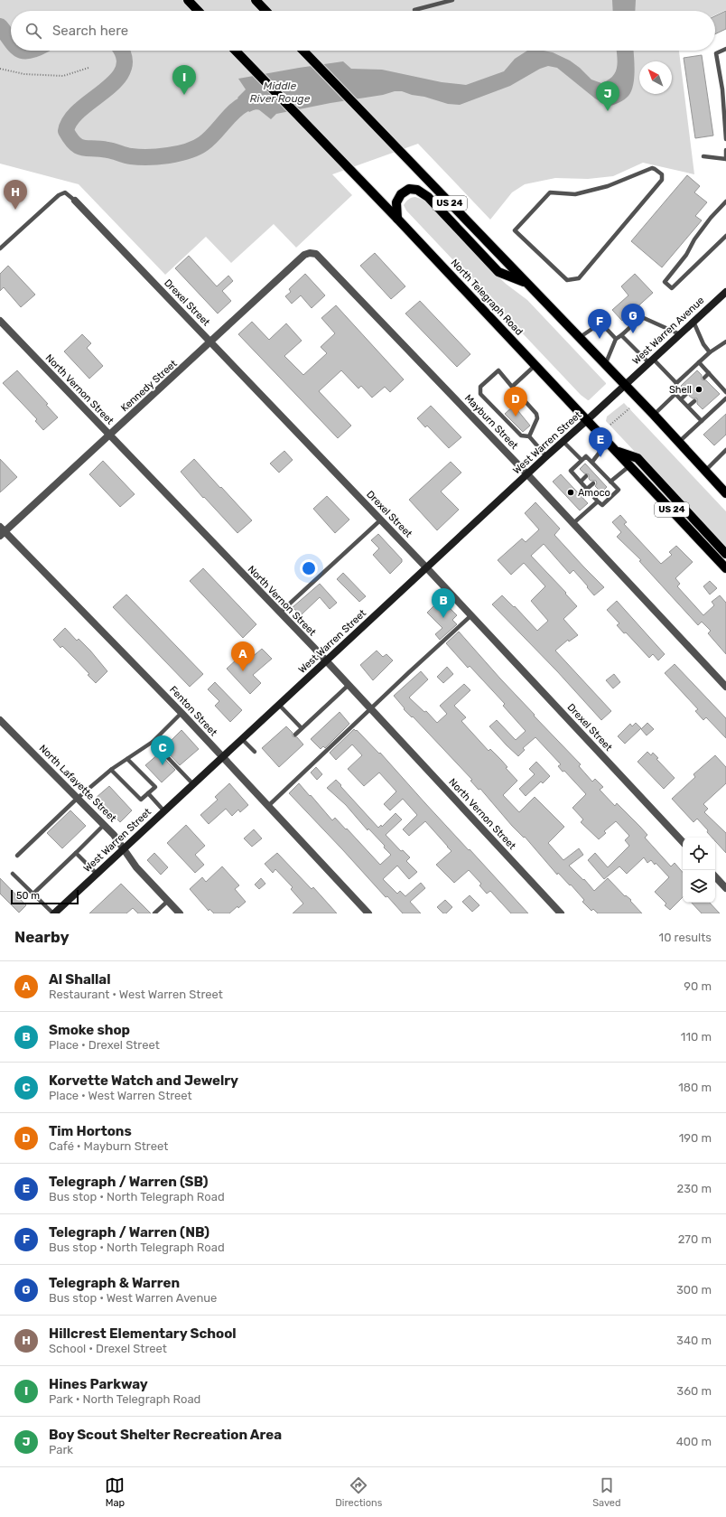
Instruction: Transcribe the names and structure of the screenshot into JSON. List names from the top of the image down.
{
  "streets": {
    "main road": [
      "US 24",
      "North Telegraph Road",
      "West Warren Avenue",
      "West Warren Street"
    ],
    "street": [
      "Drexel Street",
      "Kennedy Street",
      "North Vernon Street",
      "Mayburn Street",
      "Fenton Street",
      "North Lafayette Street"
    ]
  },
  "crossings": [
    ["US 24", "West Warren Avenue"],
    ["US 24", "West Warren Street"],
    ["North Telegraph Road", "West Warren Street"],
    ["Drexel Street", "Kennedy Street"],
    ["Drexel Street", "West Warren Street"],
    ["West Warren Avenue", "West Warren Street"],
    ["Kennedy Street", "North Vernon Street"],
    ["Kennedy Street", "Mayburn Street"],
    ["Kennedy Street", "Fenton Street"],
    ["North Vernon Street", "West Warren Street"],
    ["Mayburn Street", "West Warren Street"],
    ["West Warren Street", "Fenton Street"],
    ["West Warren Street", "North Lafayette Street"]
  ],
  "water": ["Middle River Rouge"],
  "places": ["Shell", "Amoco"],
  "scale_bar": "50 m",
  "north": "top left",
  "page": {
    "search": "Search here",
    "pins": [
      "I",
      "J",
      "H",
      "G",
      "F",
      "D",
      "E",
      "B",
      "A",
      "C"
    ],
    "scale": "50 m",
    "heading": ["Nearby", "10 results"],
    "list": [
      {
        "mark": "A",
        "name": "Al Shallal",
        "note": "Restaurant · West Warren Street",
        "value": "90 m"
      },
      {
        "mark": "B",
        "name": "Smoke shop",
        "note": "Place · Drexel Street",
        "value": "110 m"
      },
      {
        "mark": "C",
        "name": "Korvette Watch and Jewelry",
        "note": "Place · West Warren Street",
        "value": "180 m"
      },
      {
        "mark": "D",
        "name": "Tim Hortons",
        "note": "Café · Mayburn Street",
        "value": "190 m"
      },
      {
        "mark": "E",
        "name": "Telegraph / Warren (SB)",
        "note": "Bus stop · North Telegraph Road",
        "value": "230 m"
      },
      {
        "mark": "F",
        "name": "Telegraph / Warren (NB)",
        "note": "Bus stop · North Telegraph Road",
        "value": "270 m"
      },
      {
        "mark": "G",
        "name": "Telegraph & Warren",
        "note": "Bus stop · West Warren Avenue",
        "value": "300 m"
      },
      {
        "mark": "H",
        "name": "Hillcrest Elementary School",
        "note": "School · Drexel Street",
        "value": "340 m"
      },
      {
        "mark": "I",
        "name": "Hines Parkway",
        "note": "Park · North Telegraph Road",
        "value": "360 m"
      },
      {
        "mark": "J",
        "name": "Boy Scout Shelter Recreation Area",
        "note": "Park",
        "value": "400 m"
      }
    ],
    "nav": ["Map", "Directions", "Saved"]
  }
}
